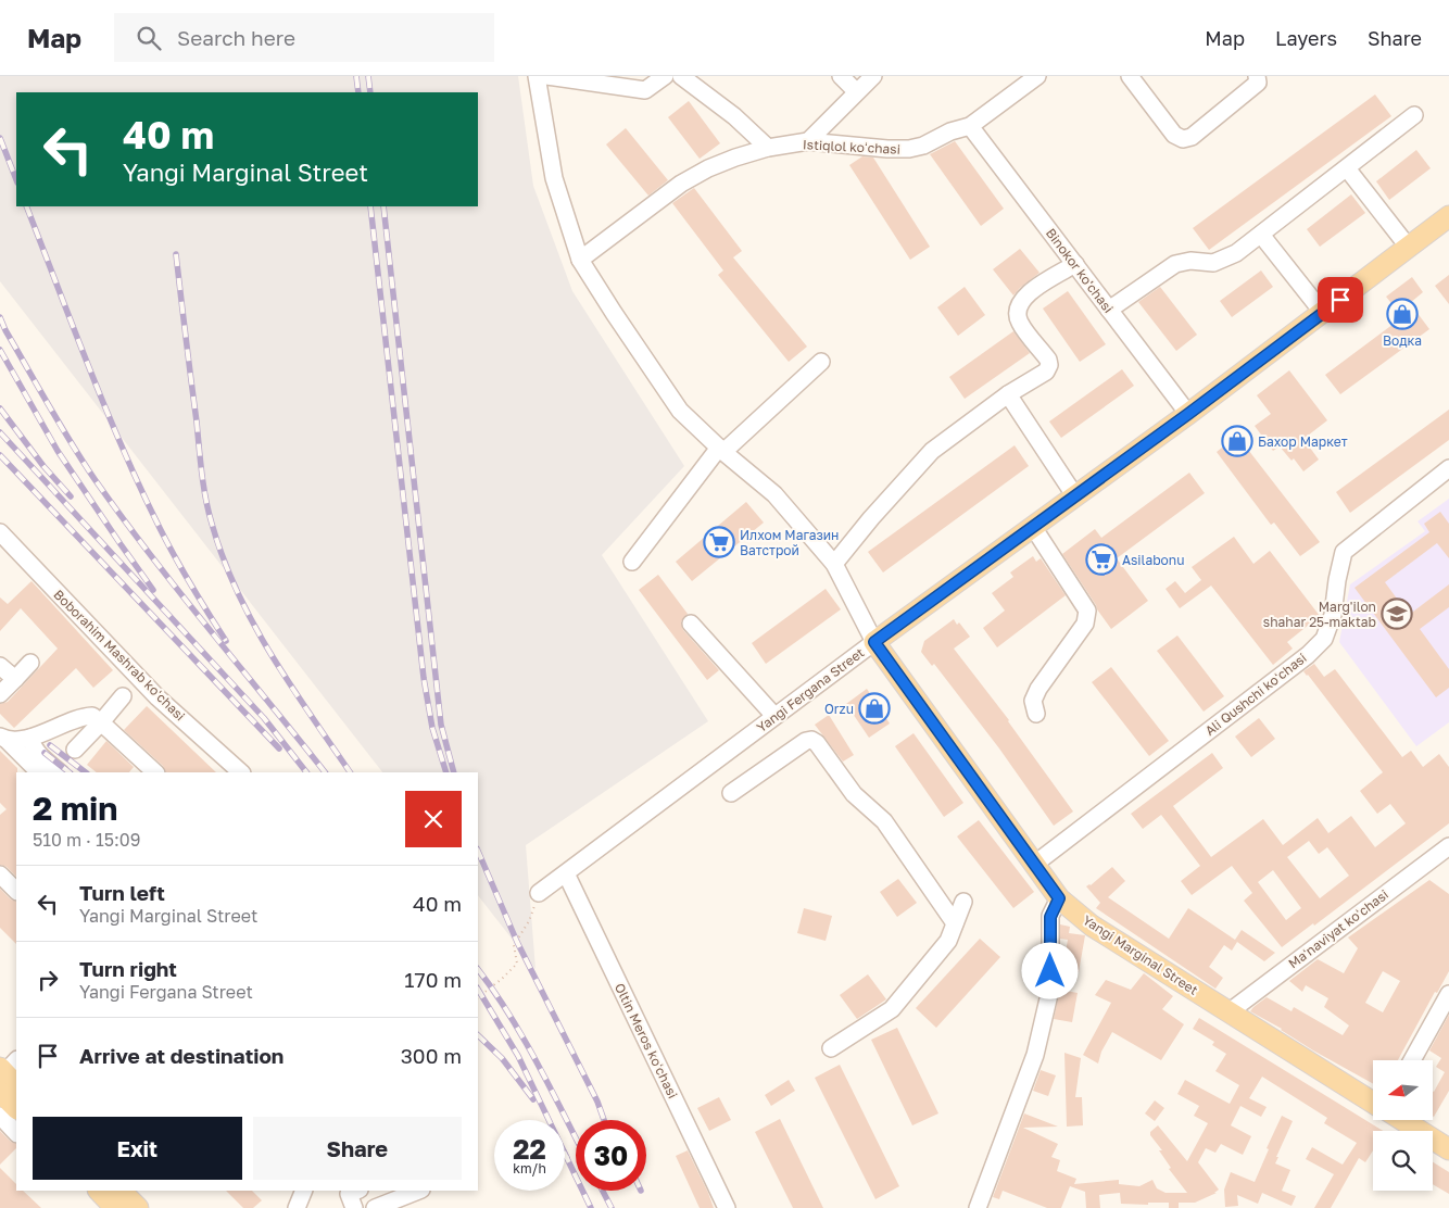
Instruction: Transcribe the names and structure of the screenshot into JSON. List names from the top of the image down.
{
  "streets": {
    "main road": ["Yangi Fergana Street", "Yangi Marginal Street"],
    "street": [
      "Istiqlol koʻchasi",
      "Binokor ko'chasi",
      "Boborahim Mashrab koʻchasi",
      "Ali Qushchi koʻchasi",
      "Maʻnaviyat koʻchasi",
      "Oltin Meros koʻchasi"
    ]
  },
  "crossings": [
    ["Istiqlol koʻchasi", "Binokor ko'chasi"],
    ["Binokor ko'chasi", "Yangi Fergana Street"],
    ["Yangi Fergana Street", "Yangi Marginal Street"],
    ["Yangi Fergana Street", "Oltin Meros koʻchasi"],
    ["Ali Qushchi koʻchasi", "Yangi Marginal Street"],
    ["Maʻnaviyat koʻchasi", "Yangi Marginal Street"]
  ],
  "places": {
    "shop": ["Водка", "Бахор Маркет", "Orzu"],
    "supermarket": ["Илхом Магазин Ватстрой", "Asilabonu"],
    "school or university": ["Marg'ilon shahar 25-maktab"]
  },
  "north": "left",
  "page": {
    "header": "Map",
    "search": "Search here",
    "nav": ["Map", "Layers", "Share"],
    "turn": ["40 m", "Yangi Marginal Street"],
    "heading": ["2 min", "510 m · 15:09"],
    "list": [
      {
        "name": "Turn left",
        "note": "Yangi Marginal Street",
        "value": "40 m"
      },
      {
        "name": "Turn right",
        "note": "Yangi Fergana Street",
        "value": "170 m"
      },
      {
        "name": "Arrive at destination",
        "value": "300 m"
      }
    ],
    "buttons": ["Exit", "Share"],
    "speed": "22 km/h",
    "limit": "30"
  }
}
